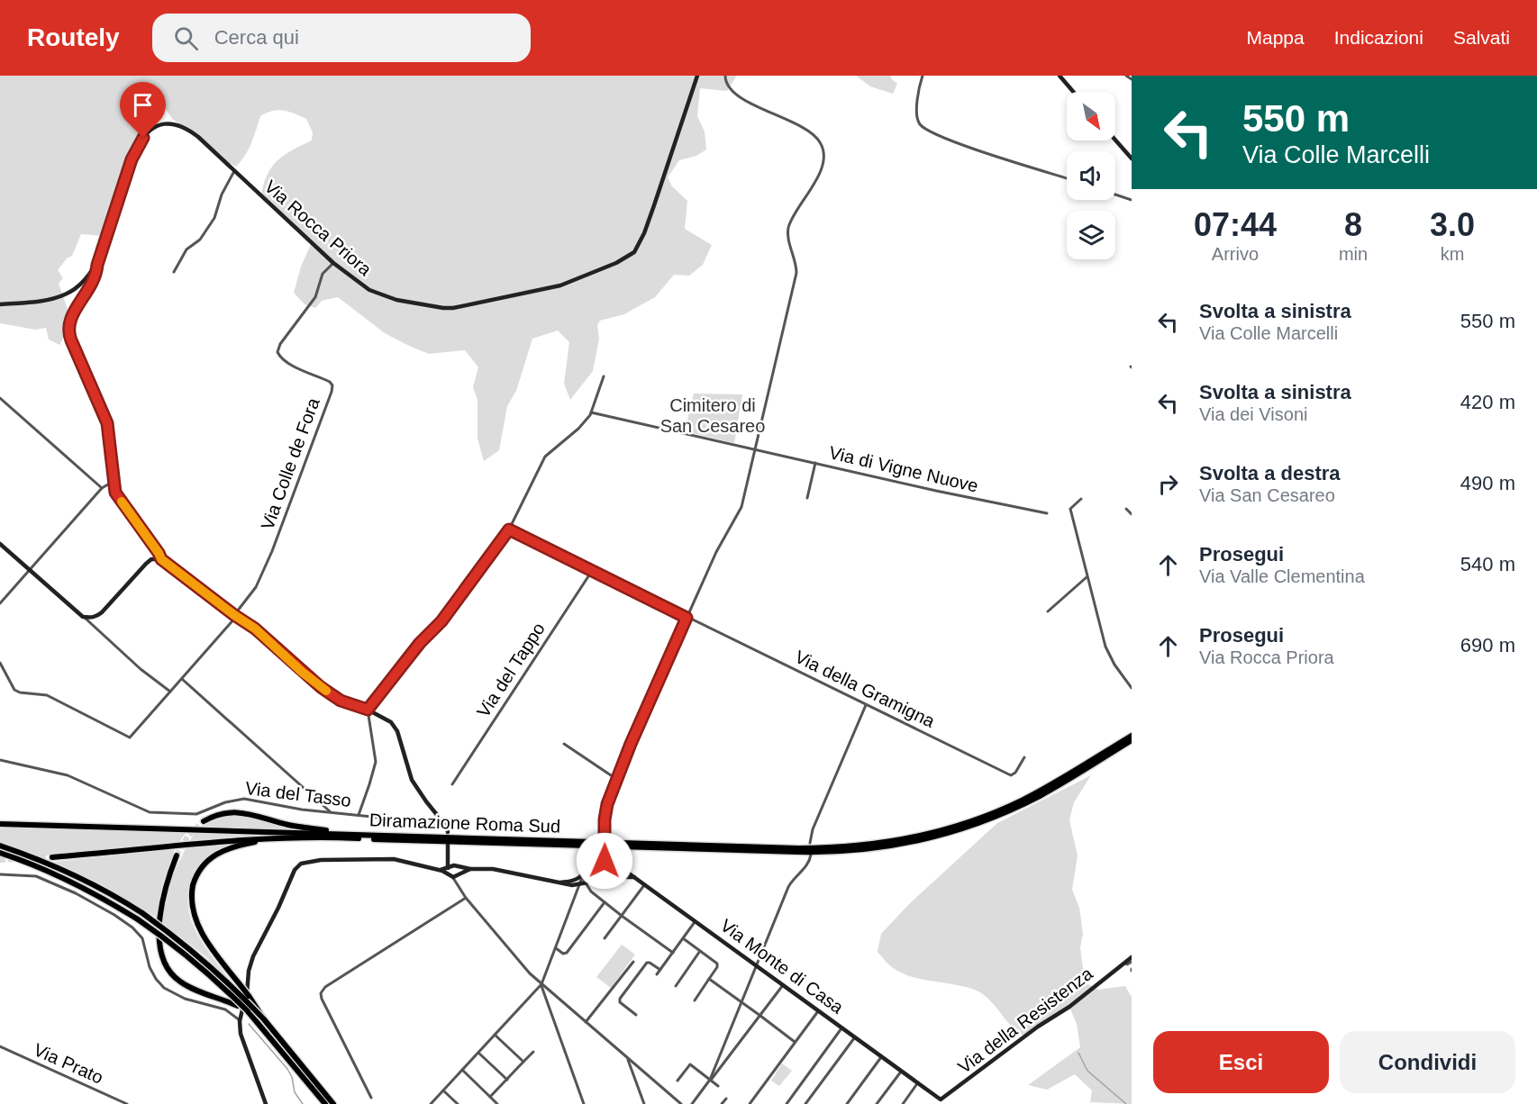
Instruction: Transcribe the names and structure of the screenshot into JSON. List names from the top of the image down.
{
  "streets": {
    "highway": ["Diramazione Roma Sud"],
    "street": [
      "Via Rocca Priora",
      "Via Colle de Fora",
      "Via di Vigne Nuove",
      "Via del Tappo",
      "Via della Gramigna",
      "Via del Tasso",
      "Via Monte di Casa",
      "Via della Resistenza",
      "Via Prato"
    ]
  },
  "crossings": [
    ["Via Rocca Priora", "Via Colle de Fora"],
    ["Via del Tappo", "Via della Gramigna"],
    ["Via Monte di Casa", "Via della Resistenza"]
  ],
  "parks": ["Cimitero di San Cesareo"],
  "north": "bottom right",
  "page": {
    "header": "Routely",
    "search": "Cerca qui",
    "nav": ["Mappa", "Indicazioni", "Salvati"],
    "turn": ["550 m", "Via Colle Marcelli"],
    "eta": [
      "07:44",
      "Arrivo",
      "8",
      "min",
      "3.0",
      "km"
    ],
    "list": [
      {
        "name": "Svolta a sinistra",
        "note": "Via Colle Marcelli",
        "value": "550 m"
      },
      {
        "name": "Svolta a sinistra",
        "note": "Via dei Visoni",
        "value": "420 m"
      },
      {
        "name": "Svolta a destra",
        "note": "Via San Cesareo",
        "value": "490 m"
      },
      {
        "name": "Prosegui",
        "note": "Via Valle Clementina",
        "value": "540 m"
      },
      {
        "name": "Prosegui",
        "note": "Via Rocca Priora",
        "value": "690 m"
      }
    ],
    "buttons": ["Esci", "Condividi"]
  }
}
